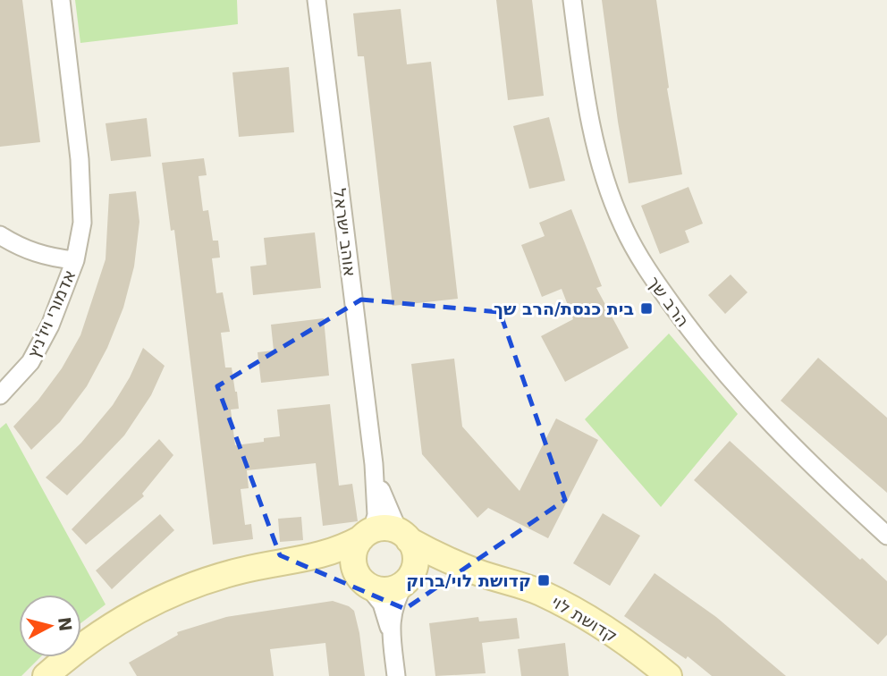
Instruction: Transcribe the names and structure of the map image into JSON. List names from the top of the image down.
{
  "streets": {
    "street": [
      "אוהב ישראל",
      "הרב שך",
      "אדמורי ויז'ניץ",
      "קדושת לוי"
    ]
  },
  "crossings": [
    ["אוהב ישראל", "קדושת לוי"]
  ],
  "places": {
    "transit": ["בית כנסת/הרב שך", "קדושת לוי/ברוק"]
  },
  "north": "right"
}
